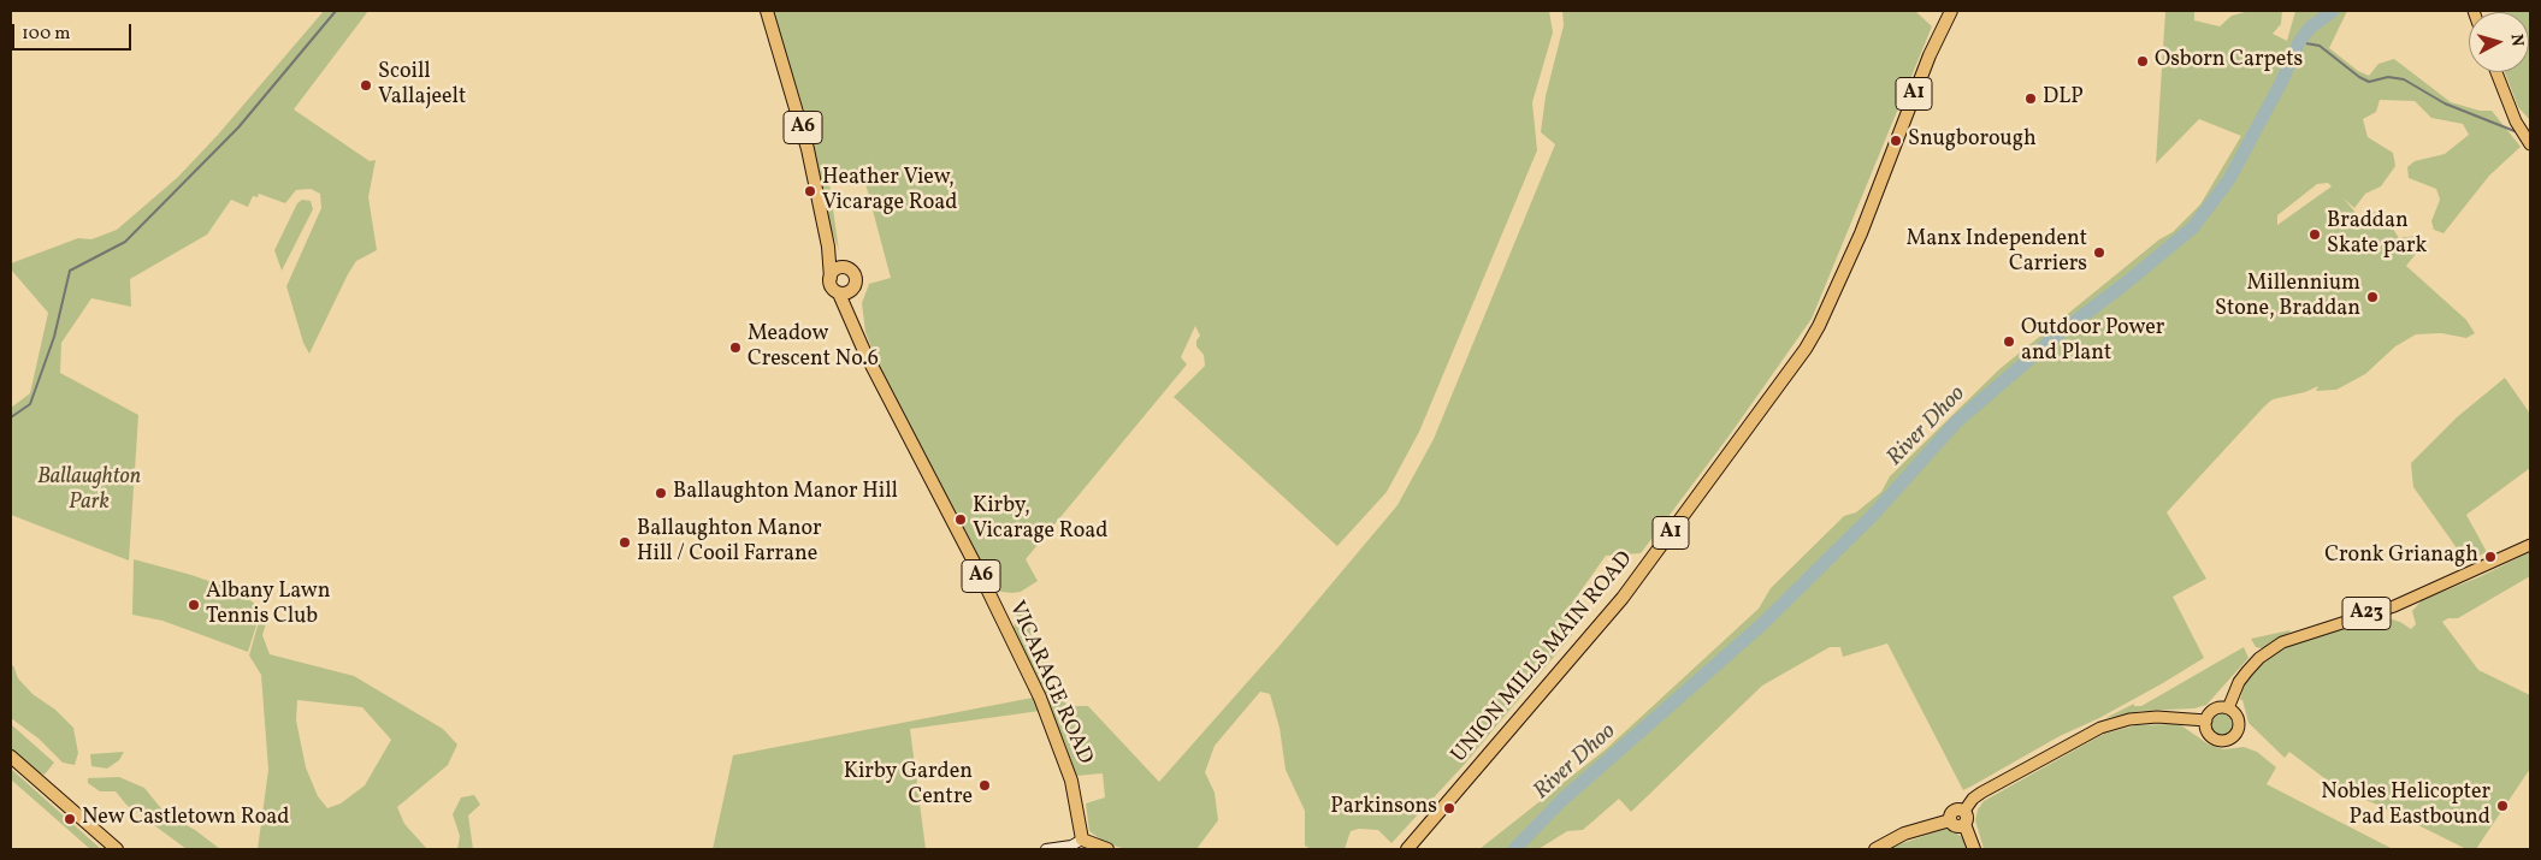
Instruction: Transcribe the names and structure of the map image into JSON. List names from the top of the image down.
{
  "streets": {
    "highway": [
      "A1",
      "A6",
      "UNION MILLS MAIN ROAD",
      "VICARAGE ROAD"
    ],
    "main road": ["A23"]
  },
  "water": ["River Dhoo"],
  "parks": ["Ballaughton Park"],
  "places": [
    "Osborn Carpets",
    "Scoill Vallajeelt",
    "DLP",
    "Snugborough",
    "Heather View, Vicarage Road",
    "Braddan Skate park",
    "Manx Independent Carriers",
    "Millennium Stone, Braddan",
    "Outdoor Power and Plant",
    "Meadow Crescent No.6",
    "Ballaughton Manor Hill",
    "Kirby, Vicarage Road",
    "Ballaughton Manor Hill / Cooil Farrane",
    "Cronk Grianagh",
    "Albany Lawn Tennis Club",
    "Kirby Garden Centre",
    "Nobles Helicopter Pad Eastbound",
    "Parkinsons",
    "New Castletown Road"
  ],
  "scale_bar": "100 m",
  "north": "right"
}
